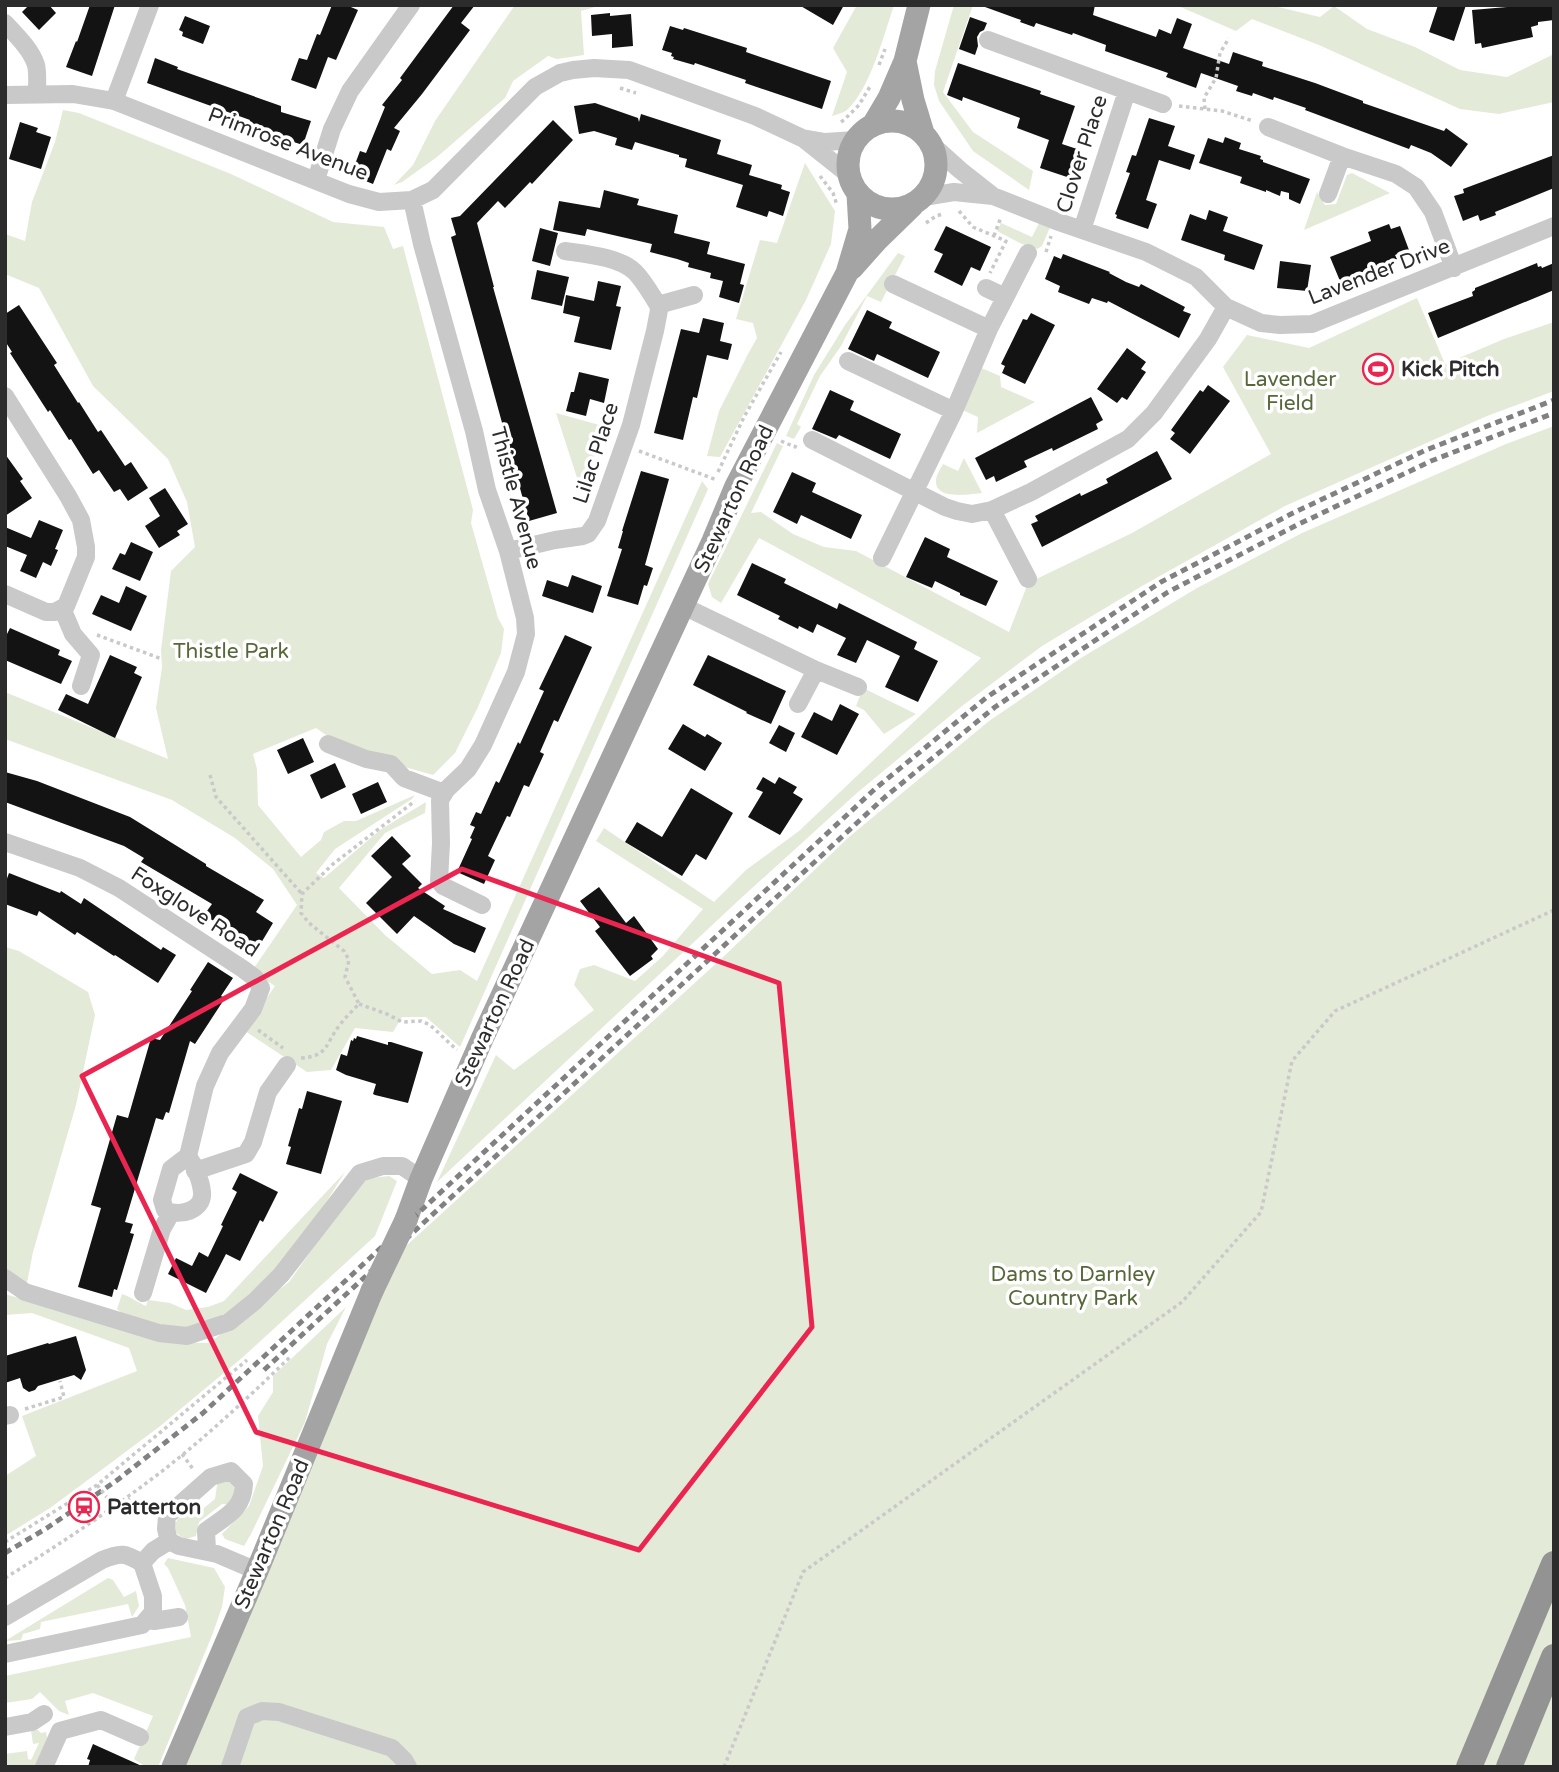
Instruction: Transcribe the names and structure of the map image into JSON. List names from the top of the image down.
{
  "streets": {
    "main road": ["Stewarton Road"],
    "street": [
      "Primrose Avenue",
      "Clover Place",
      "Lavender Drive",
      "Lilac Place",
      "Thistle Avenue",
      "Foxglove Road"
    ]
  },
  "crossings": [
    ["Primrose Avenue", "Lavender Drive"],
    ["Primrose Avenue", "Thistle Avenue"],
    ["Primrose Avenue", "Stewarton Road"],
    ["Clover Place", "Lavender Drive"],
    ["Lavender Drive", "Stewarton Road"],
    ["Lilac Place", "Thistle Avenue"]
  ],
  "parks": ["Lavender Field", "Thistle Park", "Dams to Darnley Country Park"],
  "places": {
    "sports": ["Kick Pitch"],
    "station": ["Patterton"]
  }
}
